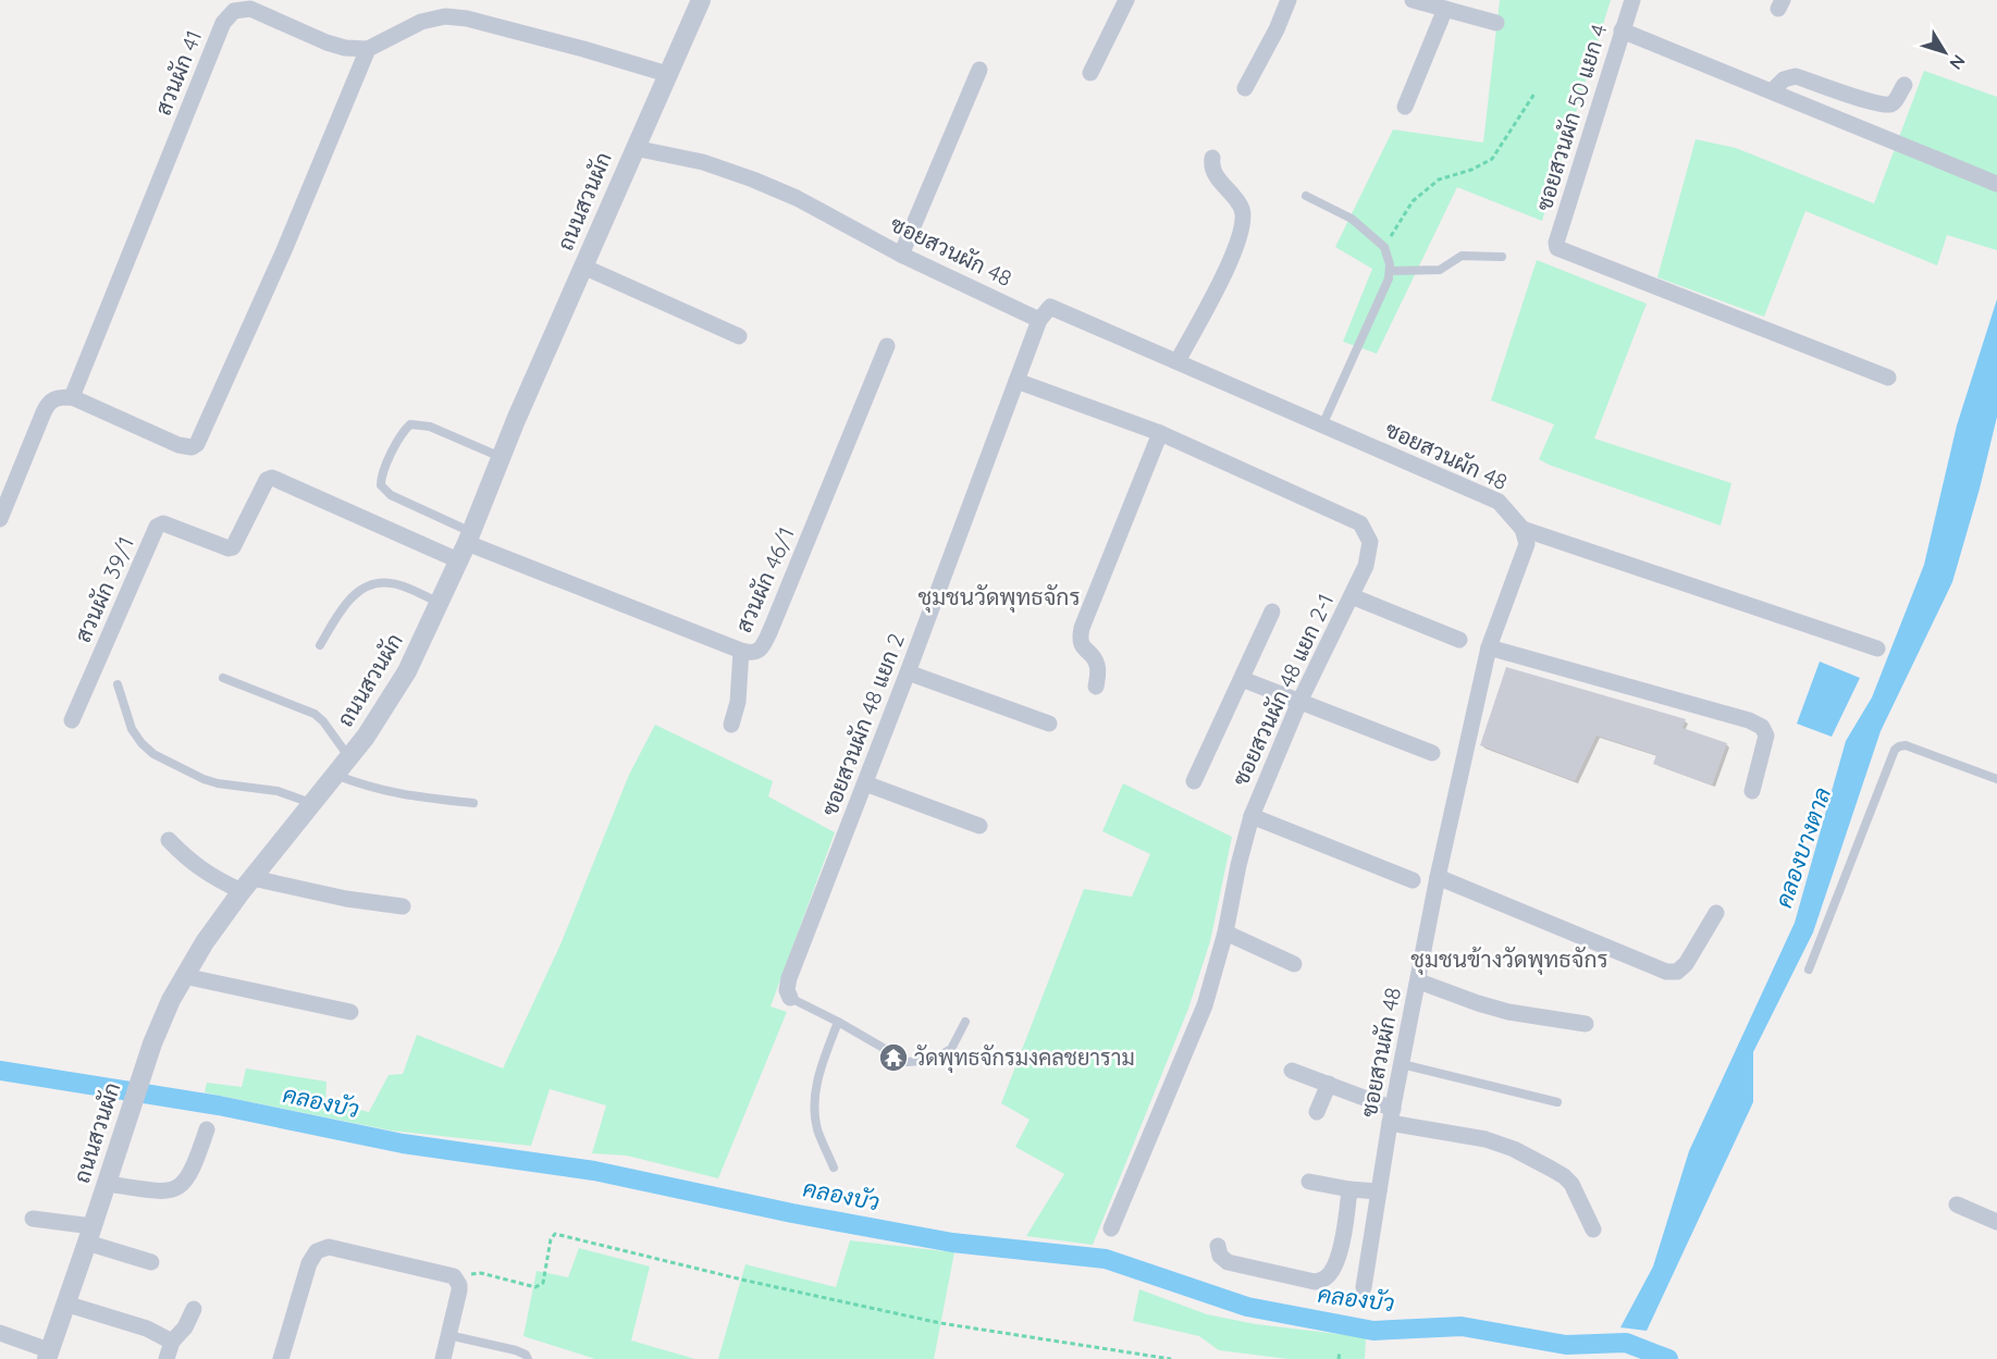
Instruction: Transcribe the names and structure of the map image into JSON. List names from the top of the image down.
{
  "streets": {
    "street": [
      "สวนผัก 41",
      "ซอยสวนผัก 50 แยก 4",
      "ถนนสวนผัก",
      "ซอยสวนผัก 48",
      "สวนผัก 46/1",
      "สวนผัก 39/1",
      "ซอยสวนผัก 48 แยก 2-1",
      "ซอยสวนผัก 48 แยก 2"
    ]
  },
  "crossings": [
    ["ถนนสวนผัก", "ซอยสวนผัก 48"],
    ["ถนนสวนผัก", "สวนผัก 46/1"],
    ["ถนนสวนผัก", "สวนผัก 39/1"],
    ["ซอยสวนผัก 48", "ซอยสวนผัก 48 แยก 2"],
    ["สวนผัก 46/1", "สวนผัก 39/1"],
    ["ซอยสวนผัก 48 แยก 2-1", "ซอยสวนผัก 48 แยก 2"]
  ],
  "districts": ["ชุมชนวัดพุทธจักร", "ชุมชนข้างวัดพุทธจักร"],
  "water": ["คลองบางตาล", "คลองบัว"],
  "places": {
    "temple": ["วัดพุทธจักรมงคลชยาราม"]
  },
  "north": "bottom right"
}
